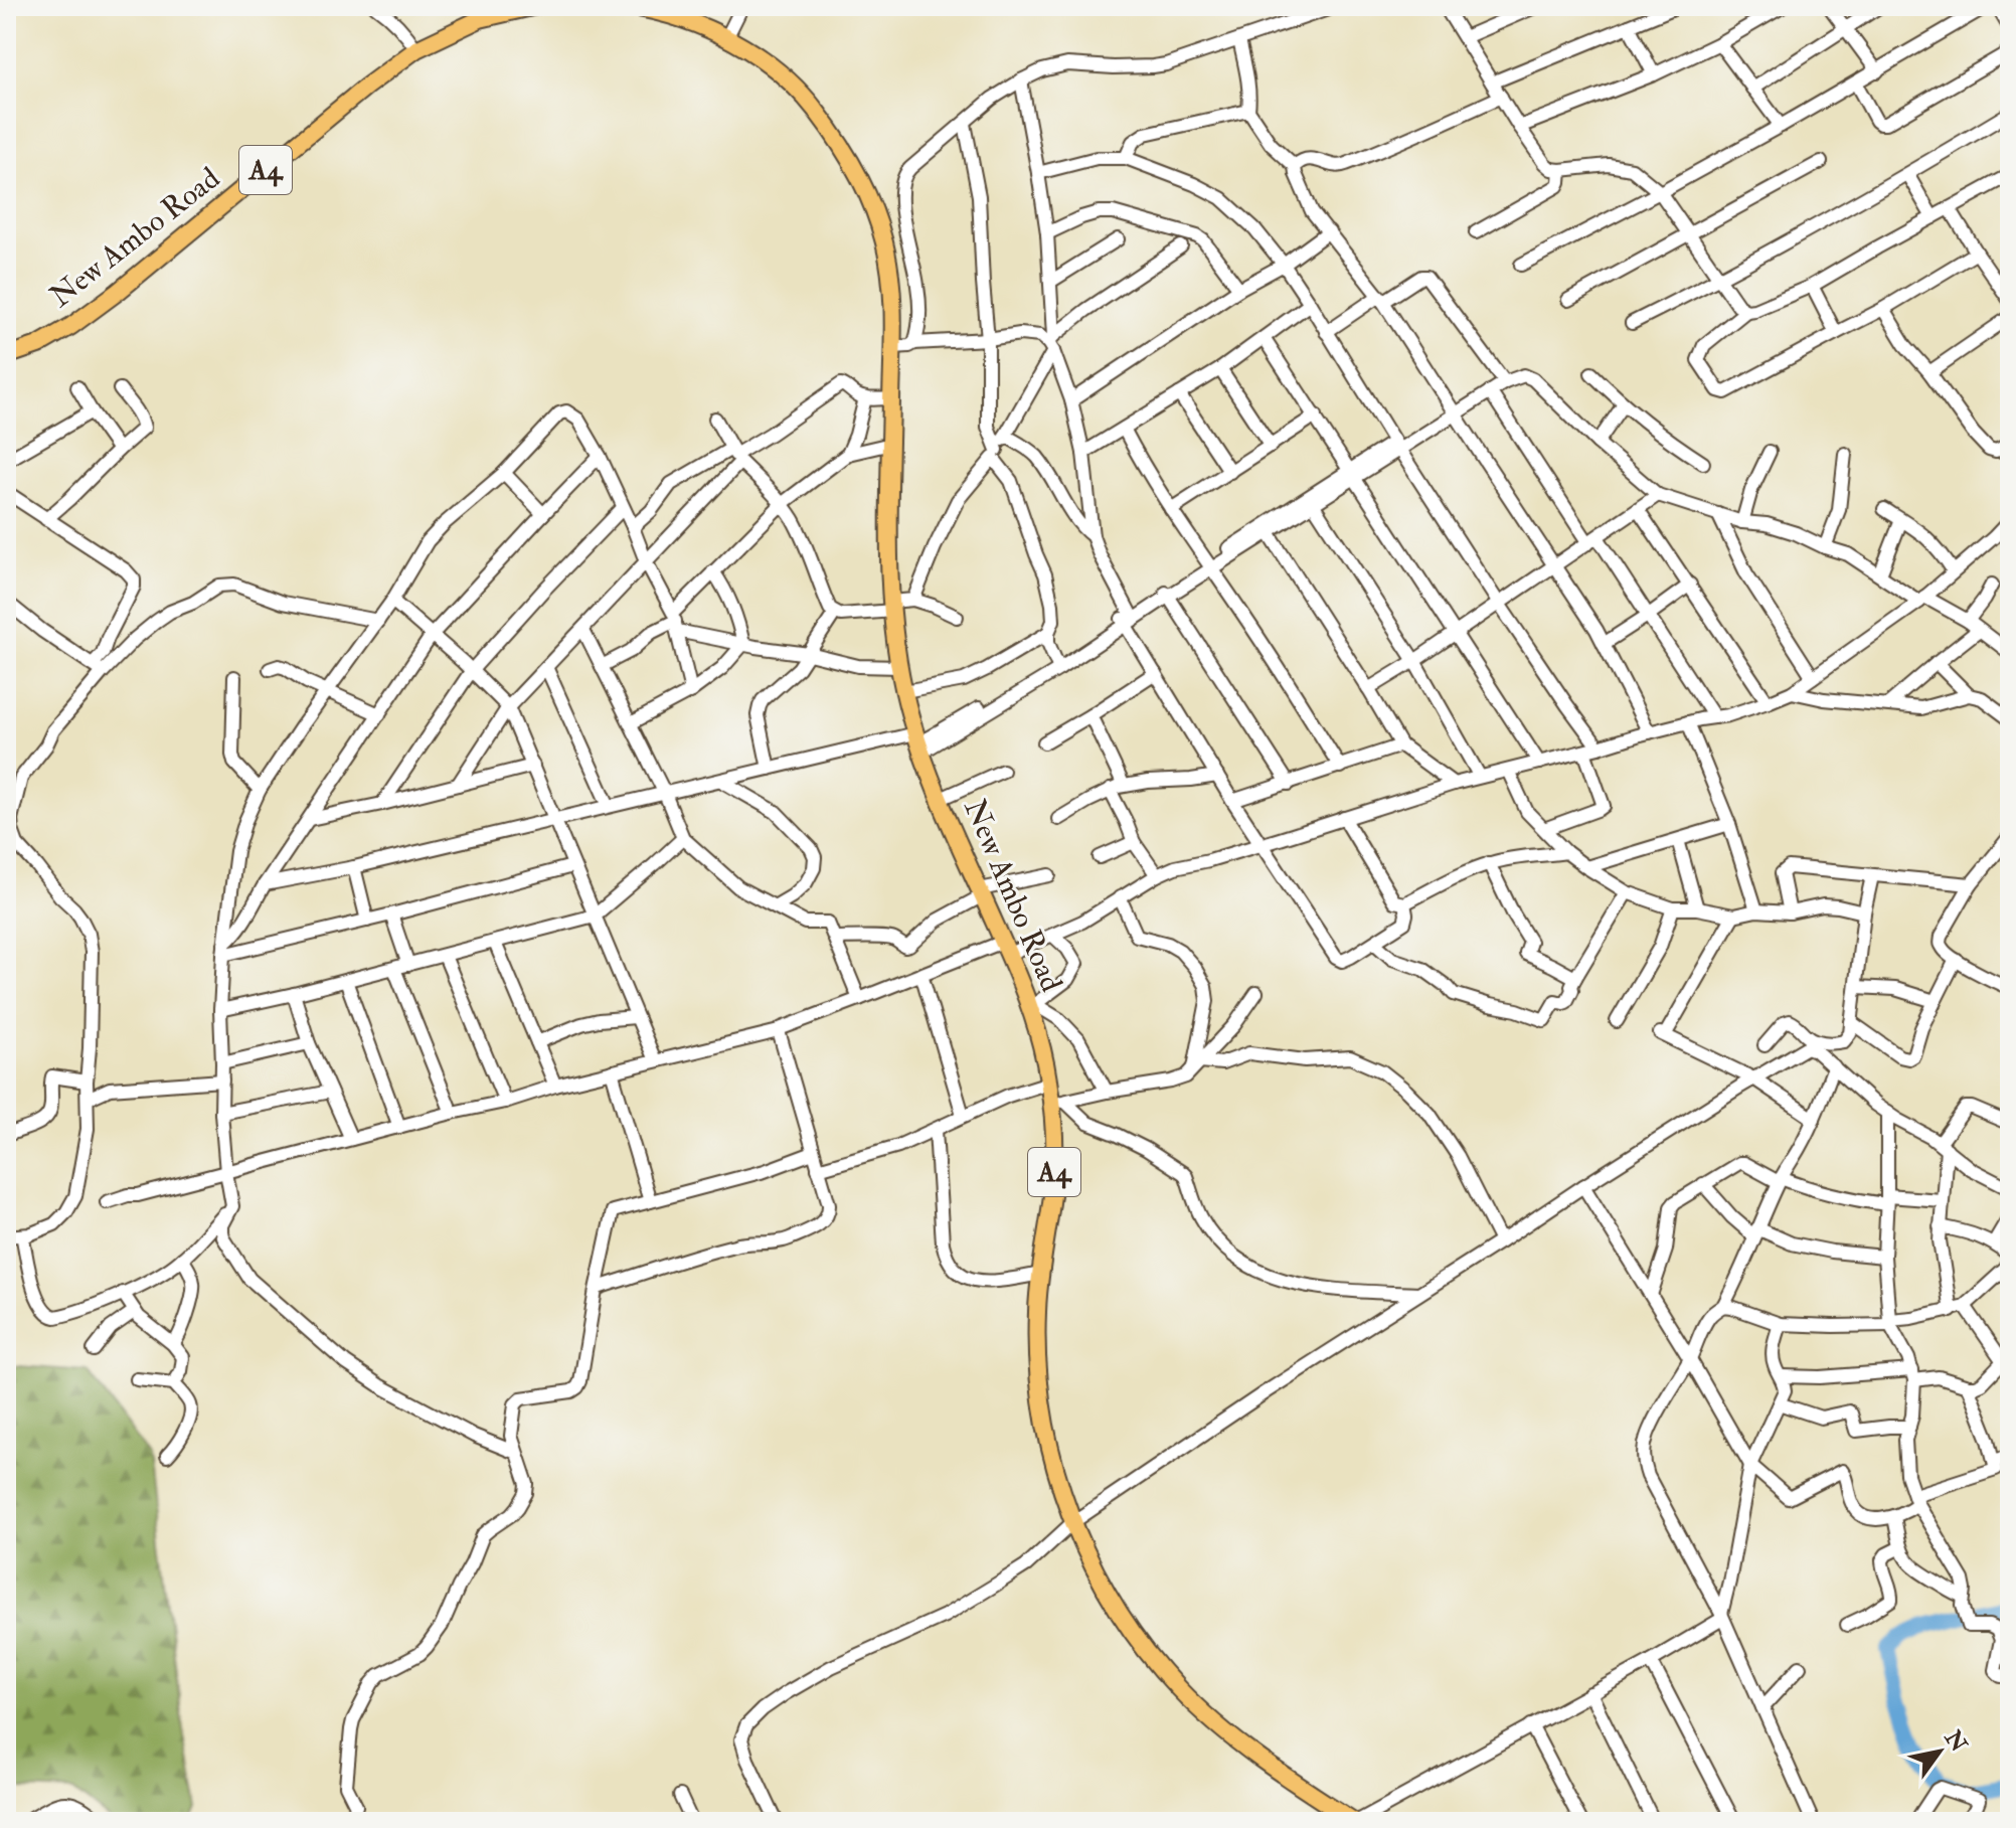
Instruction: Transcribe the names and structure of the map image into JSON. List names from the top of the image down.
{
  "streets": {
    "main road": ["A4", "New Ambo Road"]
  },
  "north": "top right"
}
